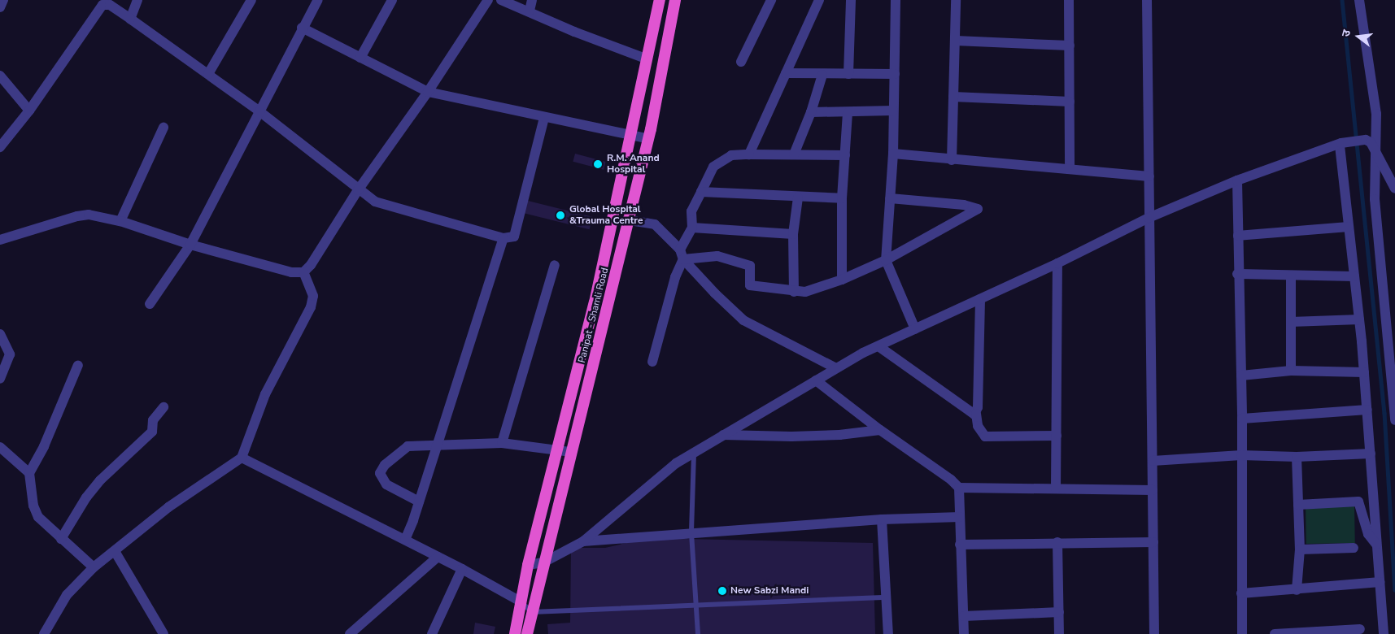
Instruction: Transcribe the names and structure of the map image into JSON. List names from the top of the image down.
{
  "streets": {
    "highway": ["Panipat - Shamli Road"]
  },
  "places": ["R.M. Anand Hospital", "Global Hospital &Trauma Centre", "New Sabzi Mandi"],
  "north": "left"
}
